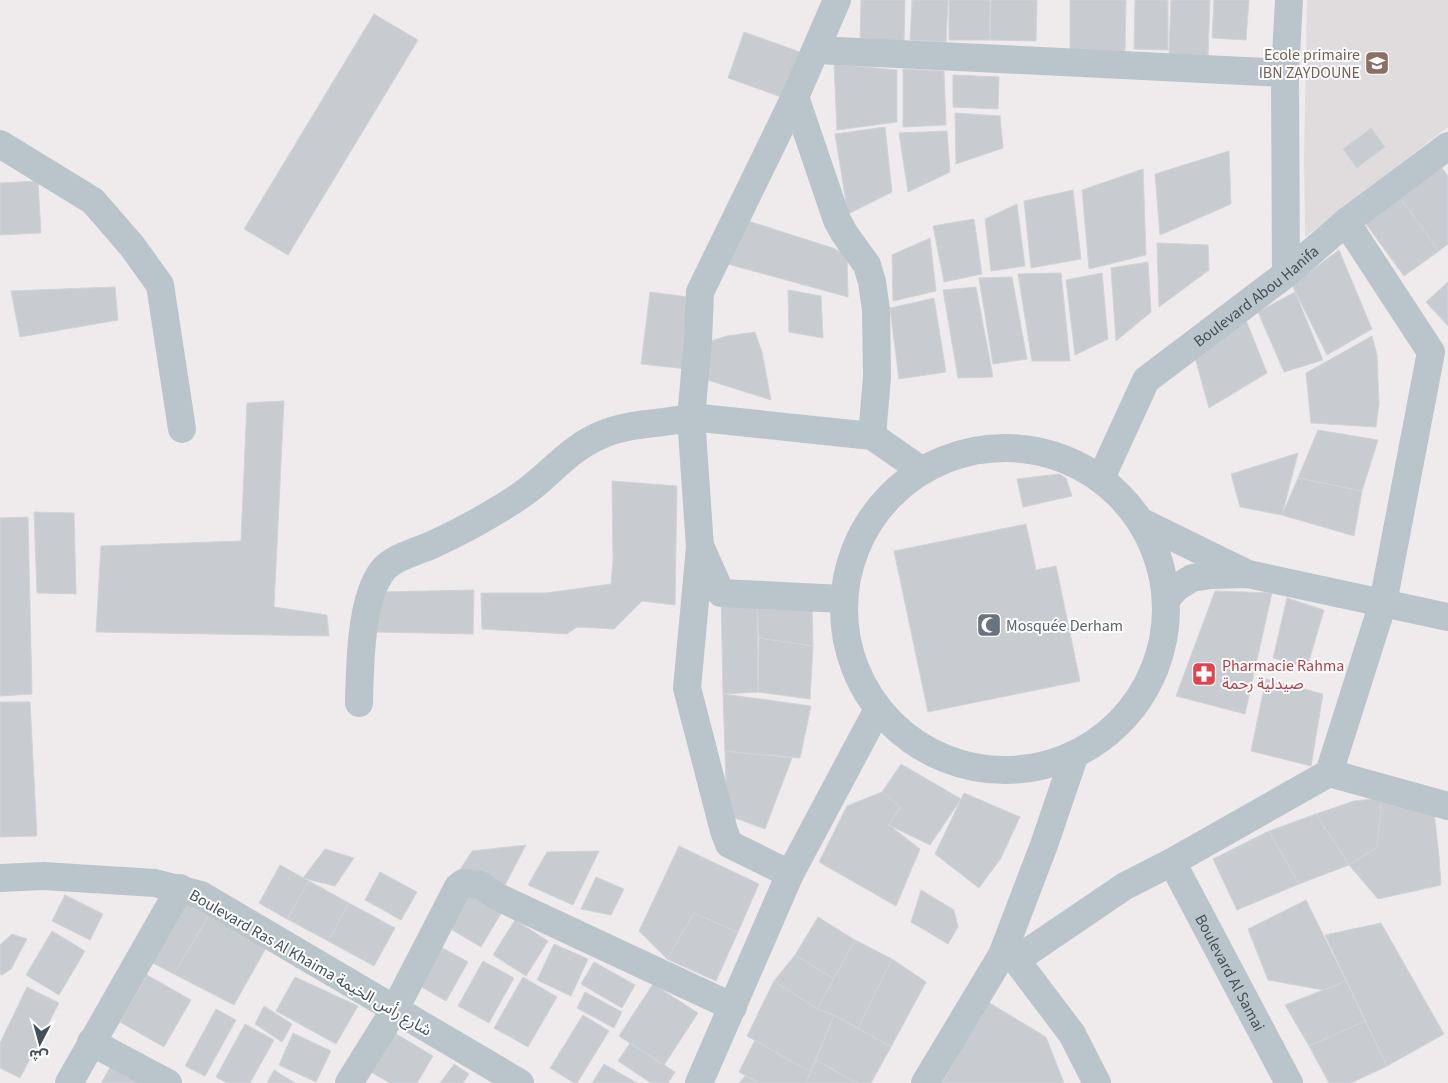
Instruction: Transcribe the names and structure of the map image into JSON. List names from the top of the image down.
{
  "streets": {
    "street": ["Boulevard Abou Hanifa", "Boulevard Ras Al Khaima شارع رأس الخيمة", "Boulevard Al Samai"]
  },
  "places": {
    "school or university": ["Ecole primaire IBN ZAYDOUNE"],
    "mosque": ["Mosquée Derham"],
    "pharmacy": ["Pharmacie Rahma صيدلية رحمة"]
  },
  "north": "bottom"
}
